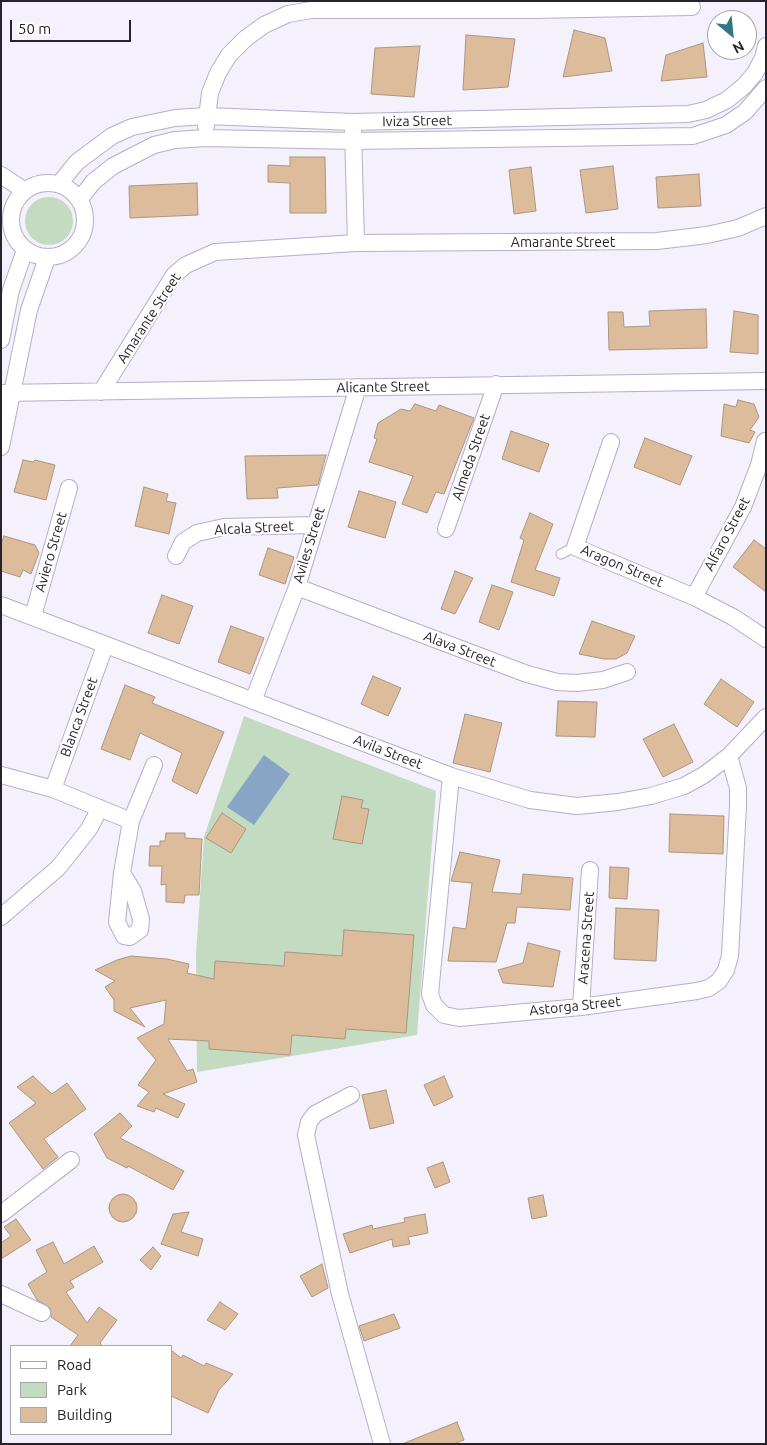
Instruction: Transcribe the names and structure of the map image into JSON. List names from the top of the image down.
{
  "streets": {
    "street": [
      "Iviza Street",
      "Amarante Street",
      "Alicante Street",
      "Almeda Street",
      "Alcala Street",
      "Alfaro Street",
      "Aviles Street",
      "Aviero Street",
      "Aragon Street",
      "Alava Street",
      "Blanca Street",
      "Avila Street",
      "Aracena Street",
      "Astorga Street"
    ]
  },
  "crossings": [
    ["Amarante Street", "Alicante Street"],
    ["Alicante Street", "Almeda Street"],
    ["Alicante Street", "Aviles Street"],
    ["Alcala Street", "Aviles Street"],
    ["Alfaro Street", "Aragon Street"],
    ["Aviles Street", "Alava Street"],
    ["Aviles Street", "Avila Street"],
    ["Aviero Street", "Avila Street"],
    ["Blanca Street", "Avila Street"],
    ["Avila Street", "Astorga Street"],
    ["Aracena Street", "Astorga Street"]
  ],
  "legend": ["Road", "Park", "Building"],
  "scale_bar": "50 m",
  "north": "bottom right"
}
